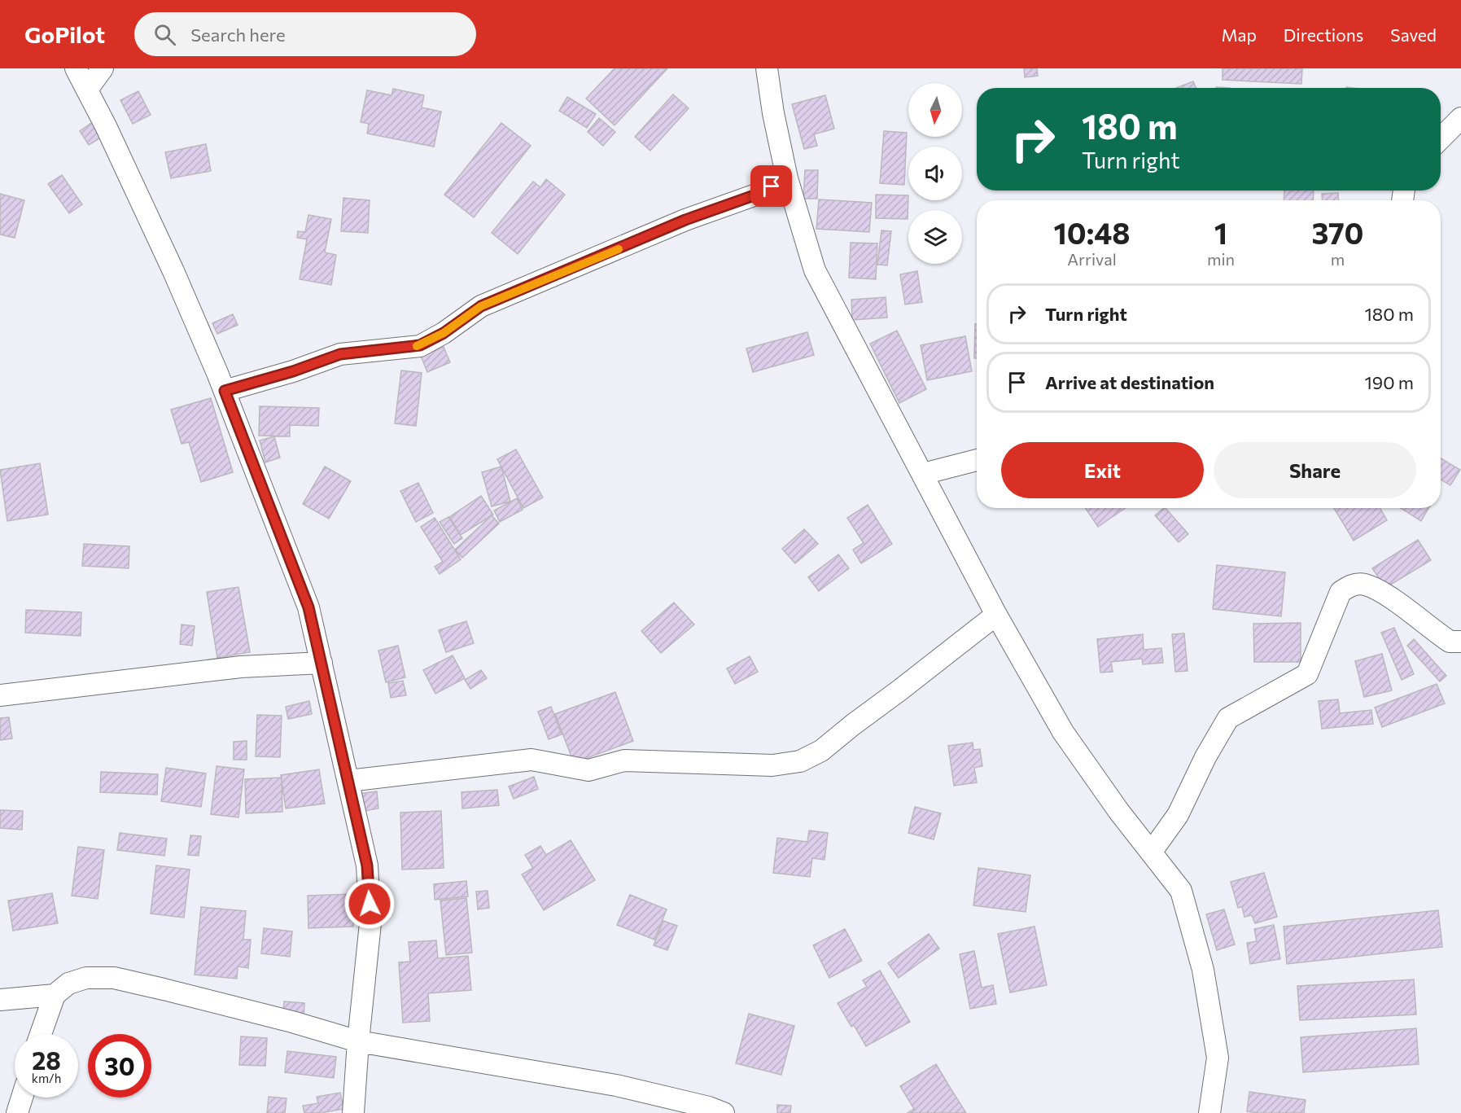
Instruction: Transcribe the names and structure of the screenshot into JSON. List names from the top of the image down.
{
  "north": "bottom",
  "page": {
    "header": "GoPilot",
    "search": "Search here",
    "nav": ["Map", "Directions", "Saved"],
    "turn": ["180 m", "Turn right"],
    "eta": [
      "10:48",
      "Arrival",
      "1",
      "min",
      "370",
      "m"
    ],
    "list": [
      {
        "name": "Turn right",
        "value": "180 m"
      },
      {
        "name": "Arrive at destination",
        "value": "190 m"
      }
    ],
    "buttons": ["Exit", "Share"],
    "speed": "28 km/h",
    "limit": "30"
  }
}
